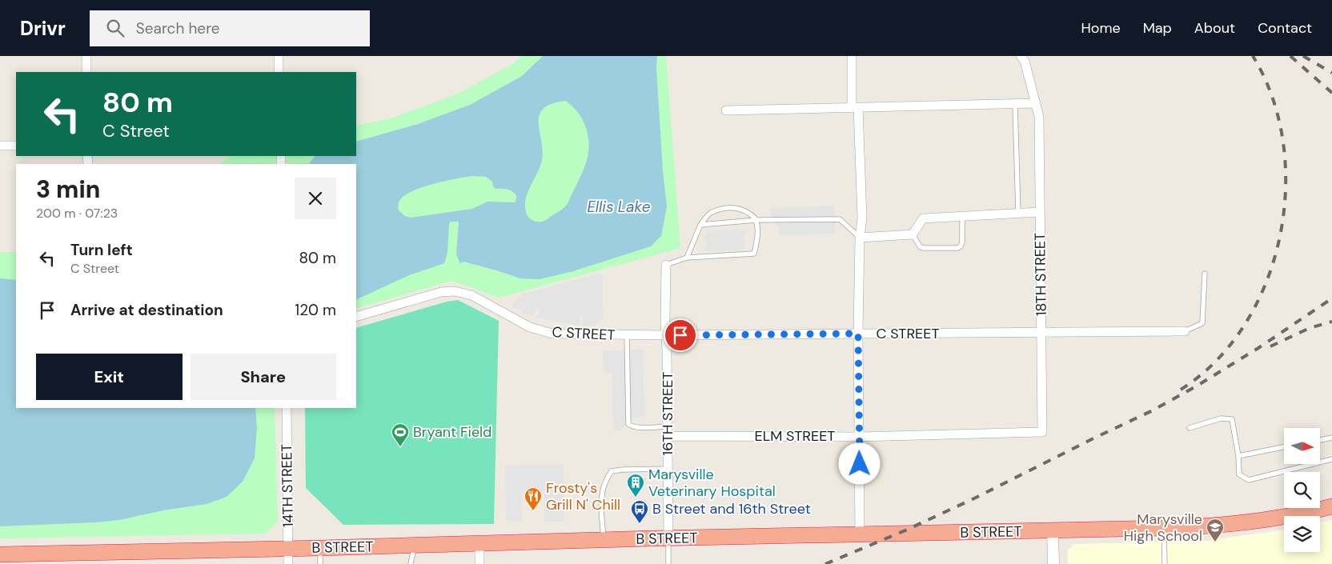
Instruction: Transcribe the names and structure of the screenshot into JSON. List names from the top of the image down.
{
  "streets": {
    "highway": ["B STREET"],
    "street": [
      "18TH STREET",
      "C STREET",
      "16TH STREET",
      "ELM STREET",
      "14TH STREET"
    ]
  },
  "crossings": [
    ["18TH STREET", "C STREET"],
    ["18TH STREET", "ELM STREET"],
    ["C STREET", "16TH STREET"],
    ["16TH STREET", "ELM STREET"],
    ["16TH STREET", "B STREET"],
    ["14TH STREET", "B STREET"]
  ],
  "water": ["Ellis Lake"],
  "places": {
    "sports": ["Bryant Field"],
    "building": ["Marysville Veterinary Hospital"],
    "restaurant": ["Frosty's Grill N' Chill"],
    "bus stop": ["B Street and 16th Street"],
    "school or university": ["Marysville High School"]
  },
  "north": "right",
  "page": {
    "header": "Drivr",
    "search": "Search here",
    "nav": [
      "Home",
      "Map",
      "About",
      "Contact"
    ],
    "turn": ["80 m", "C Street"],
    "heading": ["3 min", "200 m · 07:23"],
    "list": [
      {
        "name": "Turn left",
        "note": "C Street",
        "value": "80 m"
      },
      {
        "name": "Arrive at destination",
        "value": "120 m"
      }
    ],
    "buttons": ["Exit", "Share"]
  }
}
